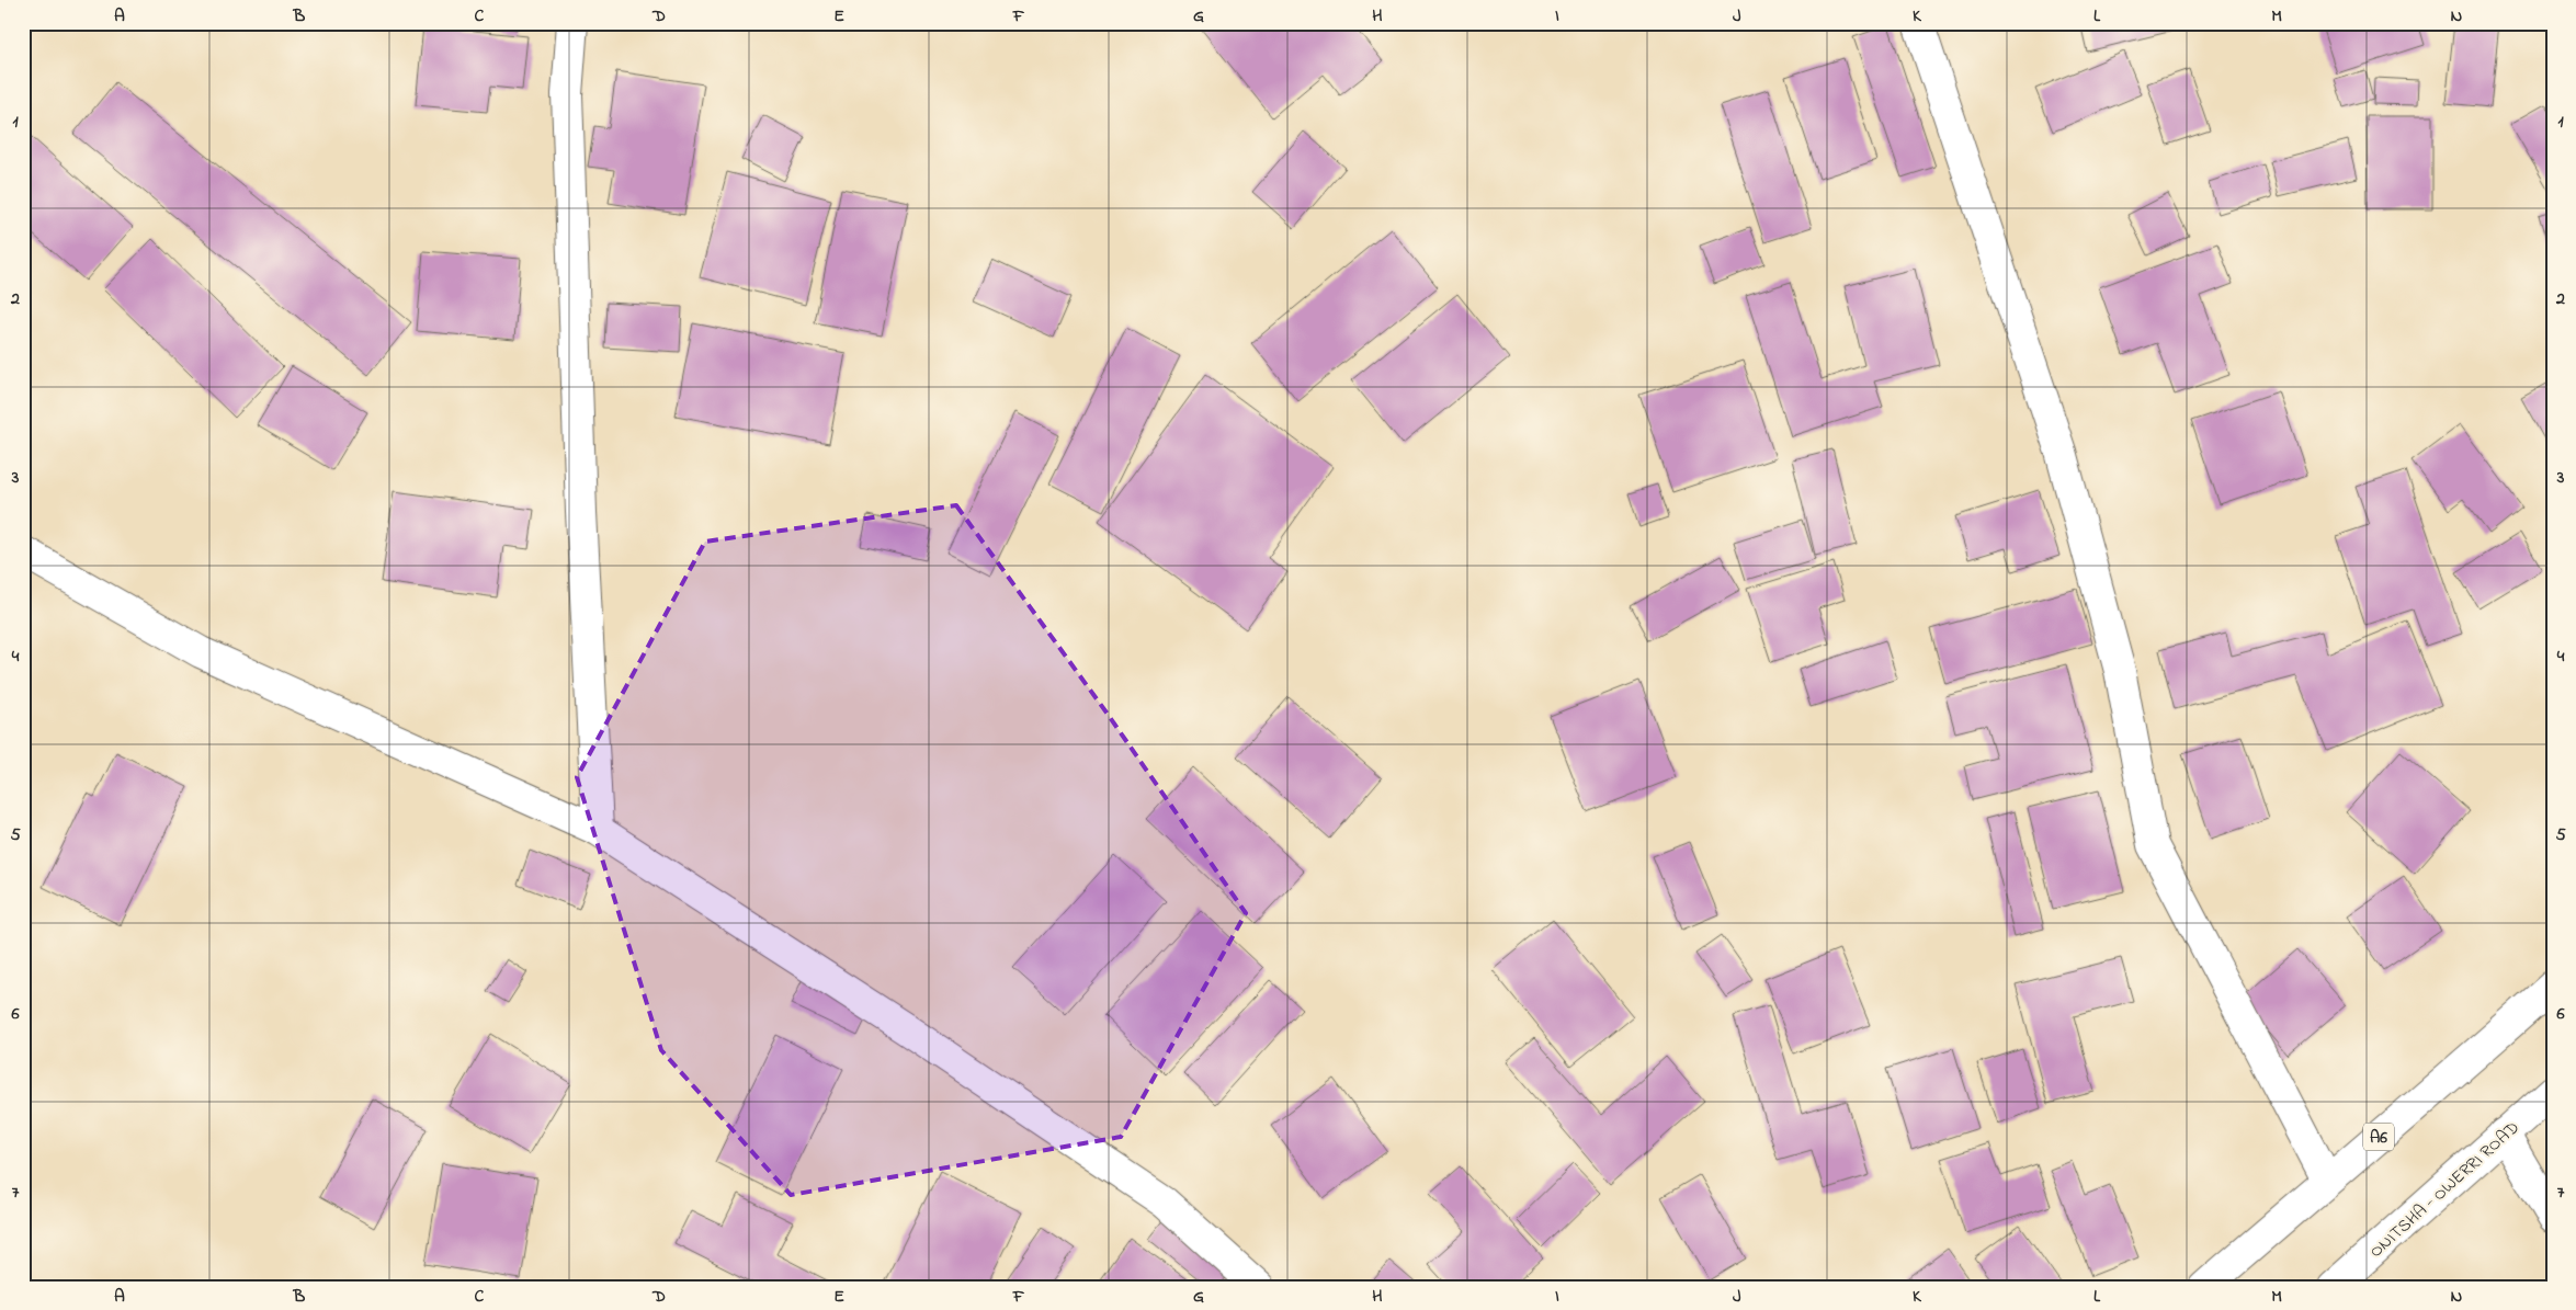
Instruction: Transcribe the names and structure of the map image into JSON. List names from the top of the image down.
{
  "streets": {
    "main road": ["A6", "ONITSHA - OWERRI ROAD"]
  },
  "grid": {
    "columns": [
      "A",
      "B",
      "C",
      "D",
      "E",
      "F",
      "G",
      "H",
      "I",
      "J",
      "K",
      "L",
      "M",
      "N"
    ],
    "rows": [
      "1",
      "2",
      "3",
      "4",
      "5",
      "6",
      "7"
    ]
  }
}
